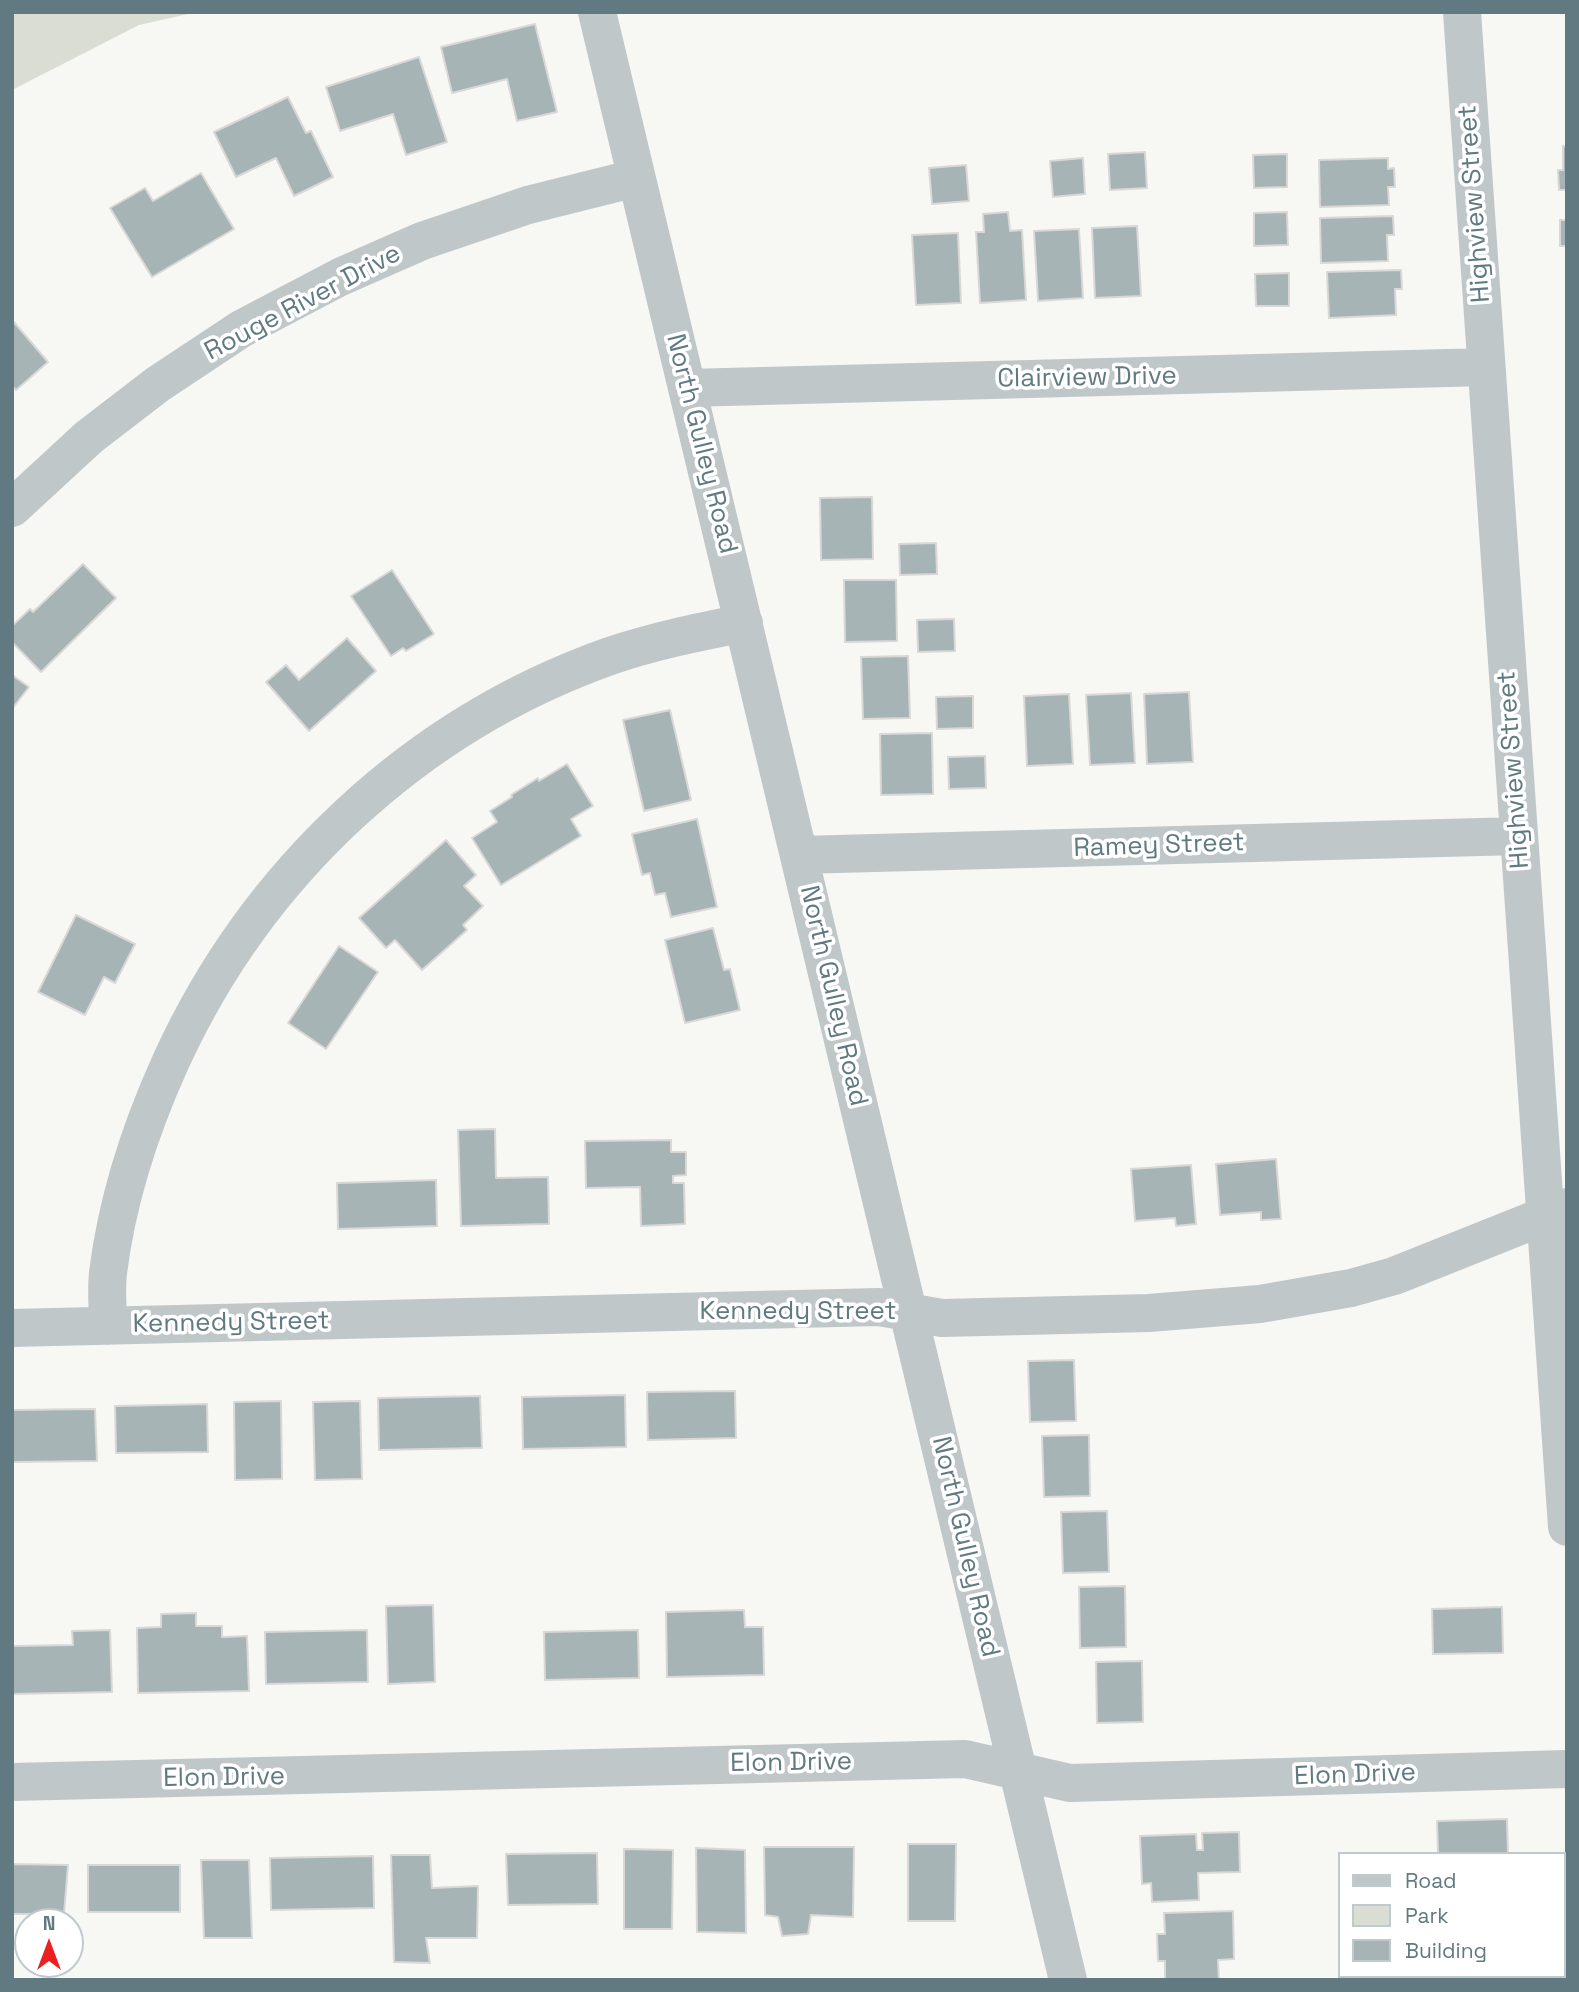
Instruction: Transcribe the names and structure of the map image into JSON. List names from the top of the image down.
{
  "streets": {
    "street": [
      "Highview Street",
      "Rouge River Drive",
      "Clairview Drive",
      "North Gulley Road",
      "Ramey Street",
      "Kennedy Street",
      "Elon Drive"
    ]
  },
  "crossings": [
    ["Highview Street", "Clairview Drive"],
    ["Highview Street", "Ramey Street"],
    ["Highview Street", "Kennedy Street"],
    ["Rouge River Drive", "North Gulley Road"],
    ["Clairview Drive", "North Gulley Road"],
    ["North Gulley Road", "Ramey Street"],
    ["North Gulley Road", "Kennedy Street"],
    ["North Gulley Road", "Elon Drive"]
  ],
  "legend": ["Road", "Park", "Building"],
  "north": "top"
}
